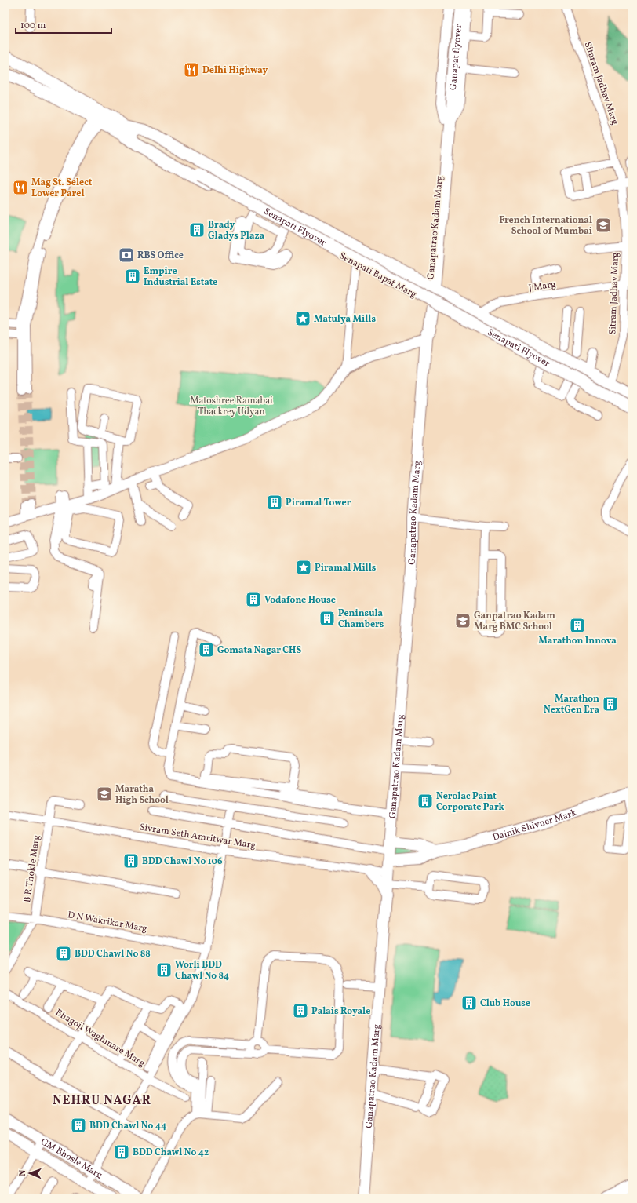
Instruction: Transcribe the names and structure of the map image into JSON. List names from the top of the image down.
{
  "streets": {
    "main road": [
      "Ganapat flyover",
      "Senapati Flyover",
      "Ganapatrao Kadam Marg",
      "Senapati Bapat Marg",
      "Dainik Shivner Mark",
      "GM Bhosle Marg"
    ],
    "street": [
      "Sitaram Jadhav Marg",
      "J Marg",
      "Sitram Jadhav Marg",
      "Sivram Seth Amritwar Marg",
      "B R Thokle Marg",
      "D N Wakrikar Marg",
      "Bhagoji Waghmare Marg"
    ]
  },
  "crossings": [
    ["Ganapat flyover", "Ganapatrao Kadam Marg"],
    ["Sitaram Jadhav Marg", "Sitram Jadhav Marg"],
    ["Senapati Flyover", "Senapati Bapat Marg"],
    ["Ganapatrao Kadam Marg", "Senapati Bapat Marg"],
    ["Ganapatrao Kadam Marg", "Sivram Seth Amritwar Marg"],
    ["Senapati Bapat Marg", "J Marg"],
    ["Senapati Bapat Marg", "Sitram Jadhav Marg"],
    ["J Marg", "Sitram Jadhav Marg"],
    ["Sivram Seth Amritwar Marg", "B R Thokle Marg"],
    ["B R Thokle Marg", "D N Wakrikar Marg"]
  ],
  "districts": ["NEHRU NAGAR"],
  "parks": ["Matoshree Ramabai Thackrey Udyan"],
  "places": {
    "restaurant": ["Delhi Highway", "Mag St. Select Lower Parel"],
    "school or university": ["French International School of Mumbai", "Ganpatrao Kadam Marg BMC School", "Maratha High School"],
    "building": [
      "Brady Gladys Plaza",
      "Empire Industrial Estate",
      "Piramal Tower",
      "Vodafone House",
      "Peninsula Chambers",
      "Marathon Innova",
      "Gomata Nagar CHS",
      "Marathon NextGen Era",
      "Nerolac Paint Corporate Park",
      "BDD Chawl No 106",
      "BDD Chawl No 88",
      "Worli BDD Chawl No 84",
      "Club House",
      "Palais Royale",
      "BDD Chawl No 44",
      "BDD Chawl No 42"
    ],
    "bank": ["RBS Office"],
    "place": ["Matulya Mills", "Piramal Mills"]
  },
  "scale_bar": "100 m",
  "north": "left"
}
